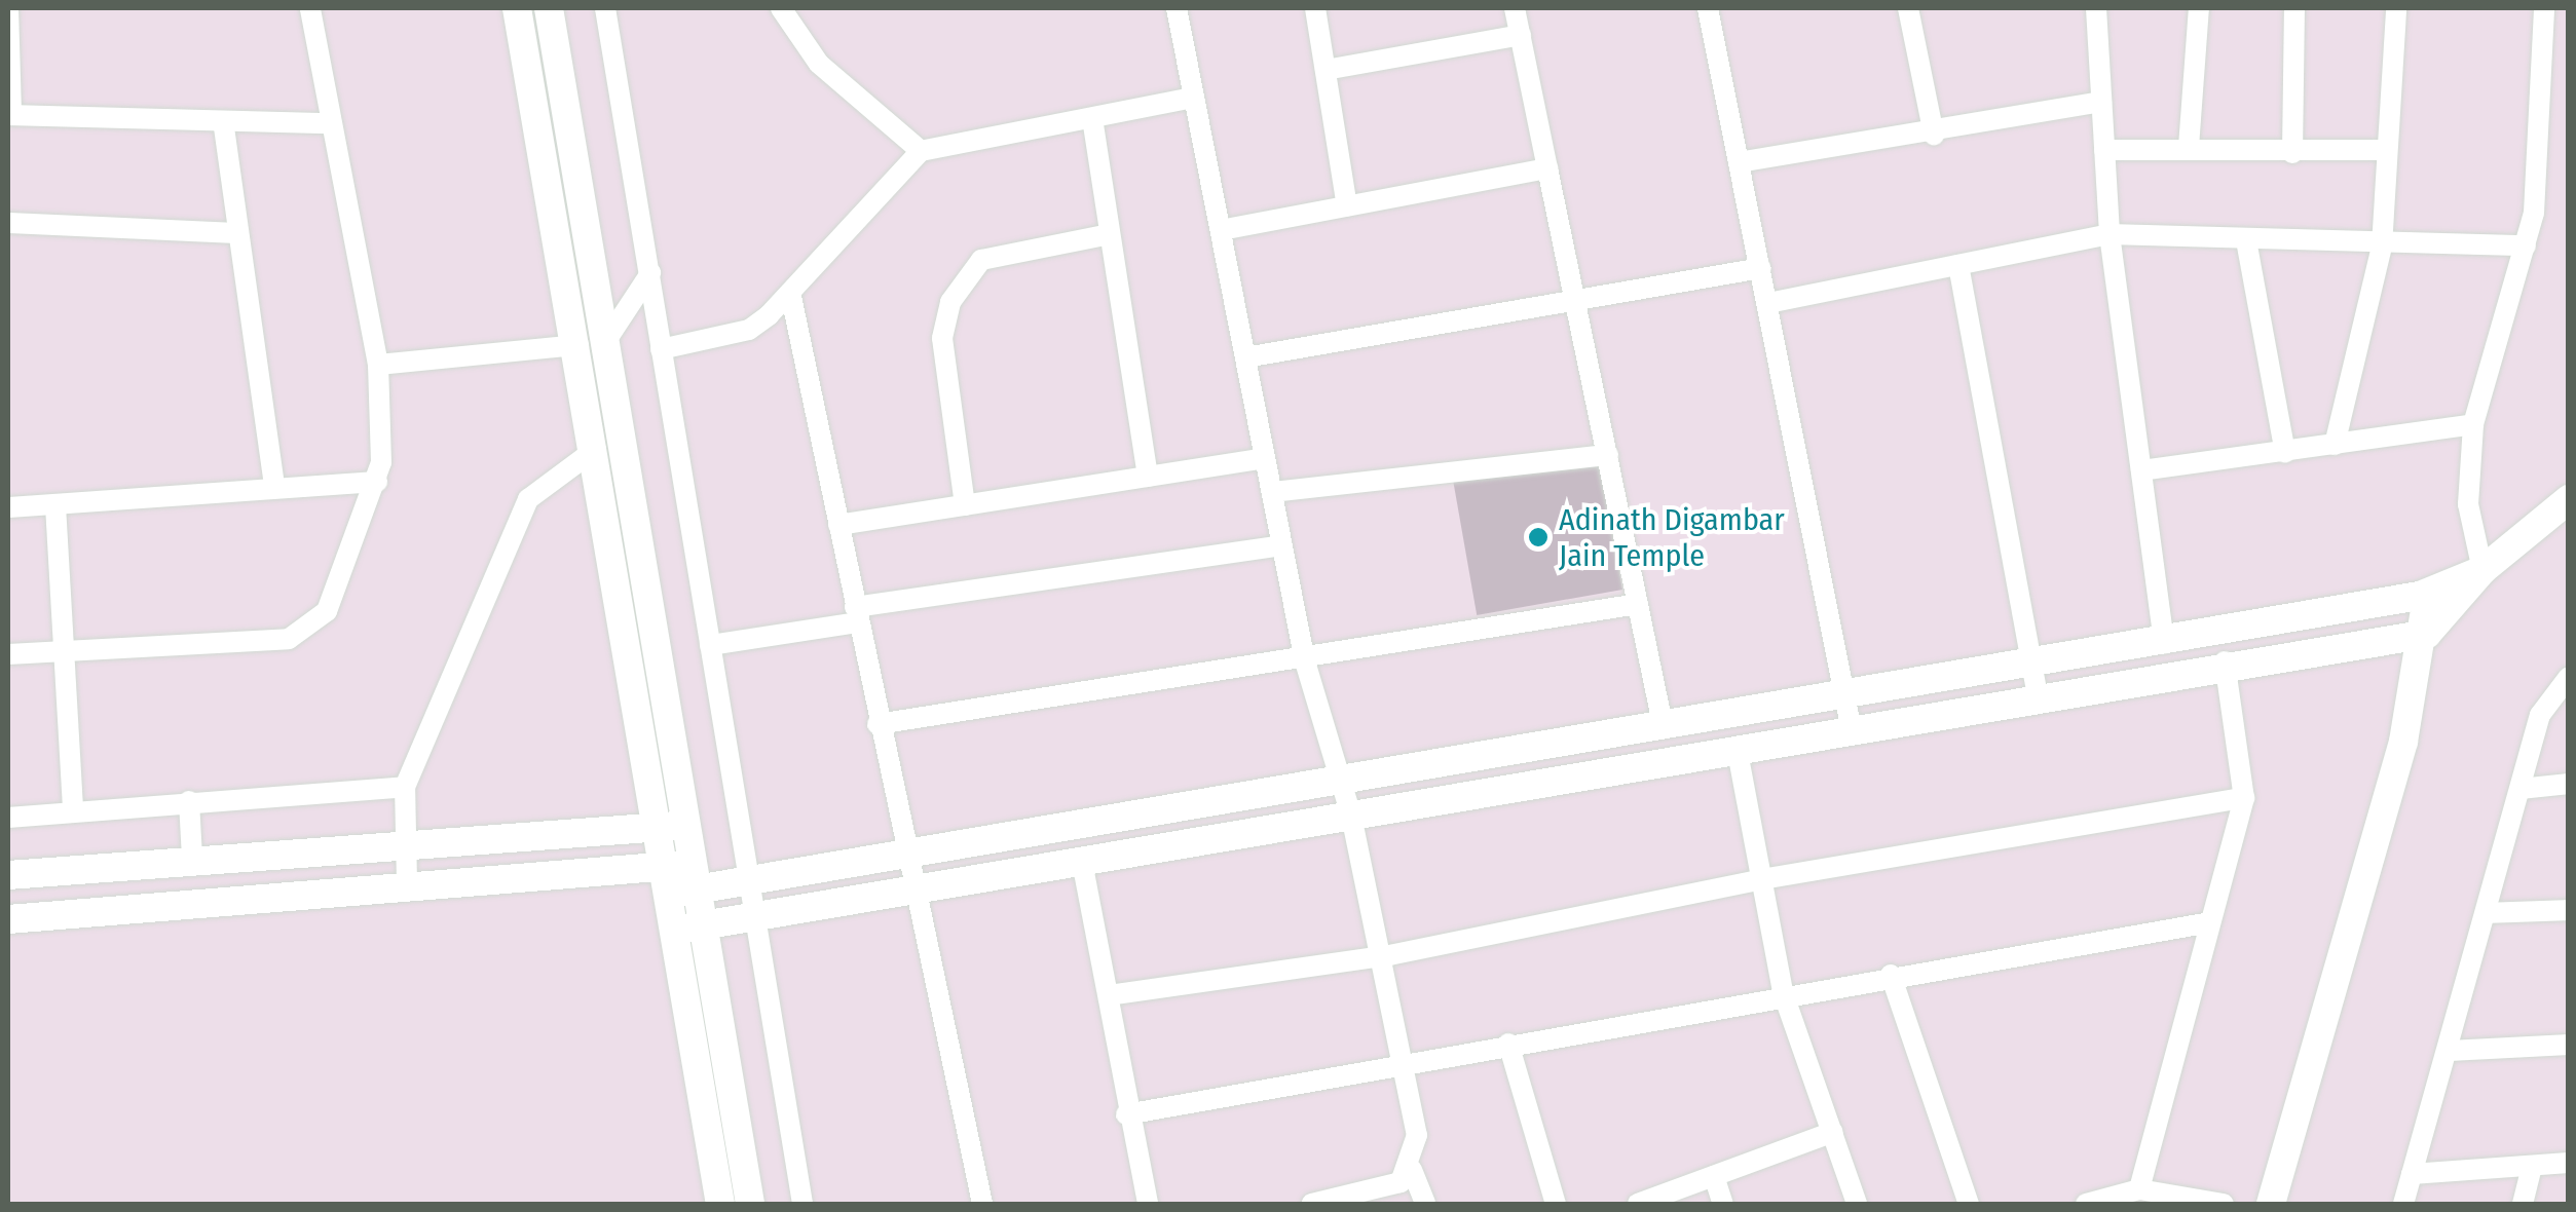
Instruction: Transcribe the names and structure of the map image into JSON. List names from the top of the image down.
{
  "places": ["Adinath Digambar Jain Temple"]
}
